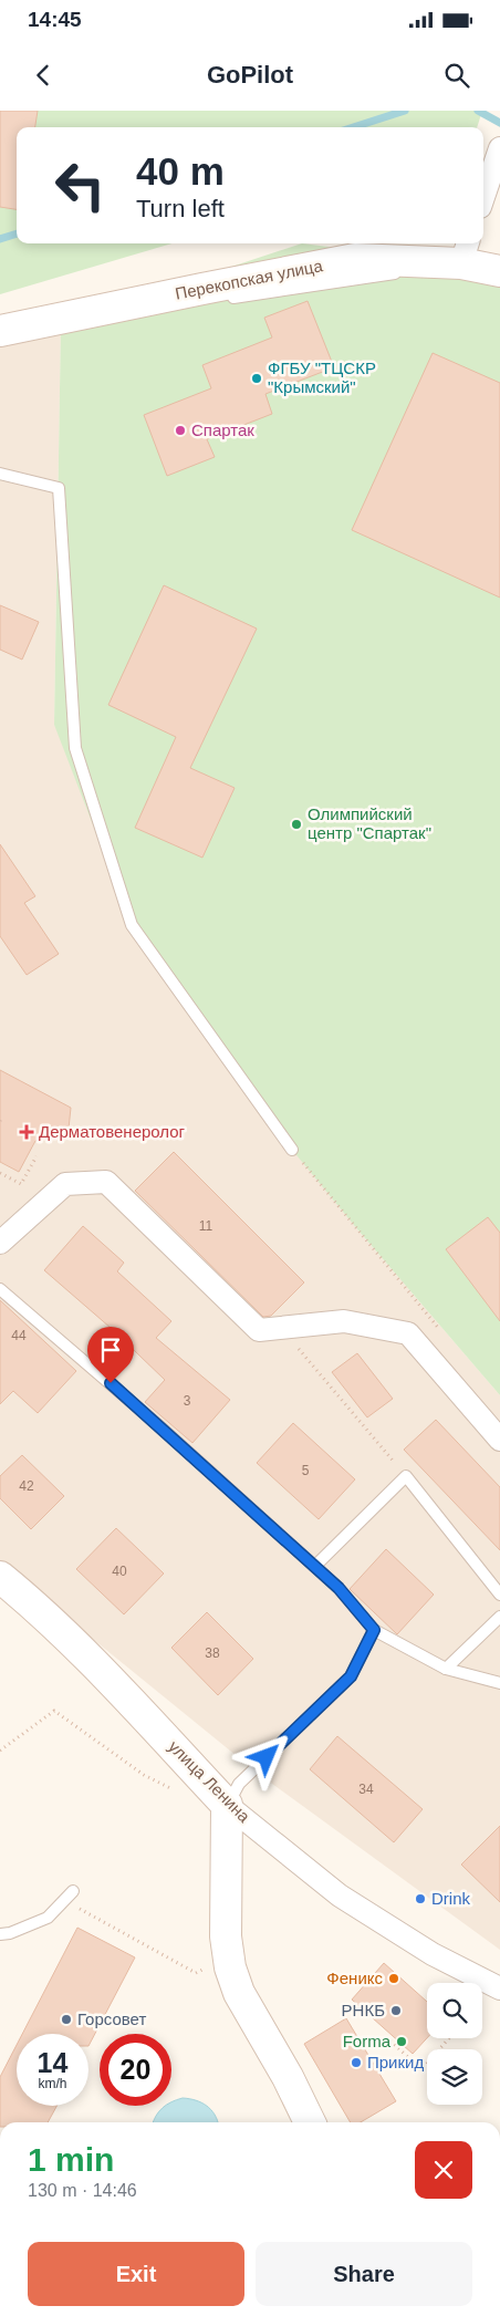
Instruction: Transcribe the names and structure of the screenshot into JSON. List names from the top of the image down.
{
  "streets": {
    "main road": ["Перекопская улица", "улица Ленина"]
  },
  "places": {
    "other": [
      "ФГБУ \"ТЦСКР \"Крымский\"",
      "Спартак",
      "Олимпийский центр \"Спартак\"",
      "Drink",
      "Феникс",
      "РНКБ",
      "Горсовет",
      "Forma",
      "Прикид"
    ],
    "health": ["Дерматовенеролог"]
  },
  "house_numbers": [
    "11",
    "44",
    "3",
    "5",
    "42",
    "40",
    "38",
    "34"
  ],
  "page": {
    "status": "14:45",
    "header": "GoPilot",
    "turn": ["40 m", "Turn left"],
    "speed": "14 km/h",
    "limit": "20",
    "heading": ["1 min", "130 m · 14:46"],
    "buttons": ["Exit", "Share"]
  }
}
